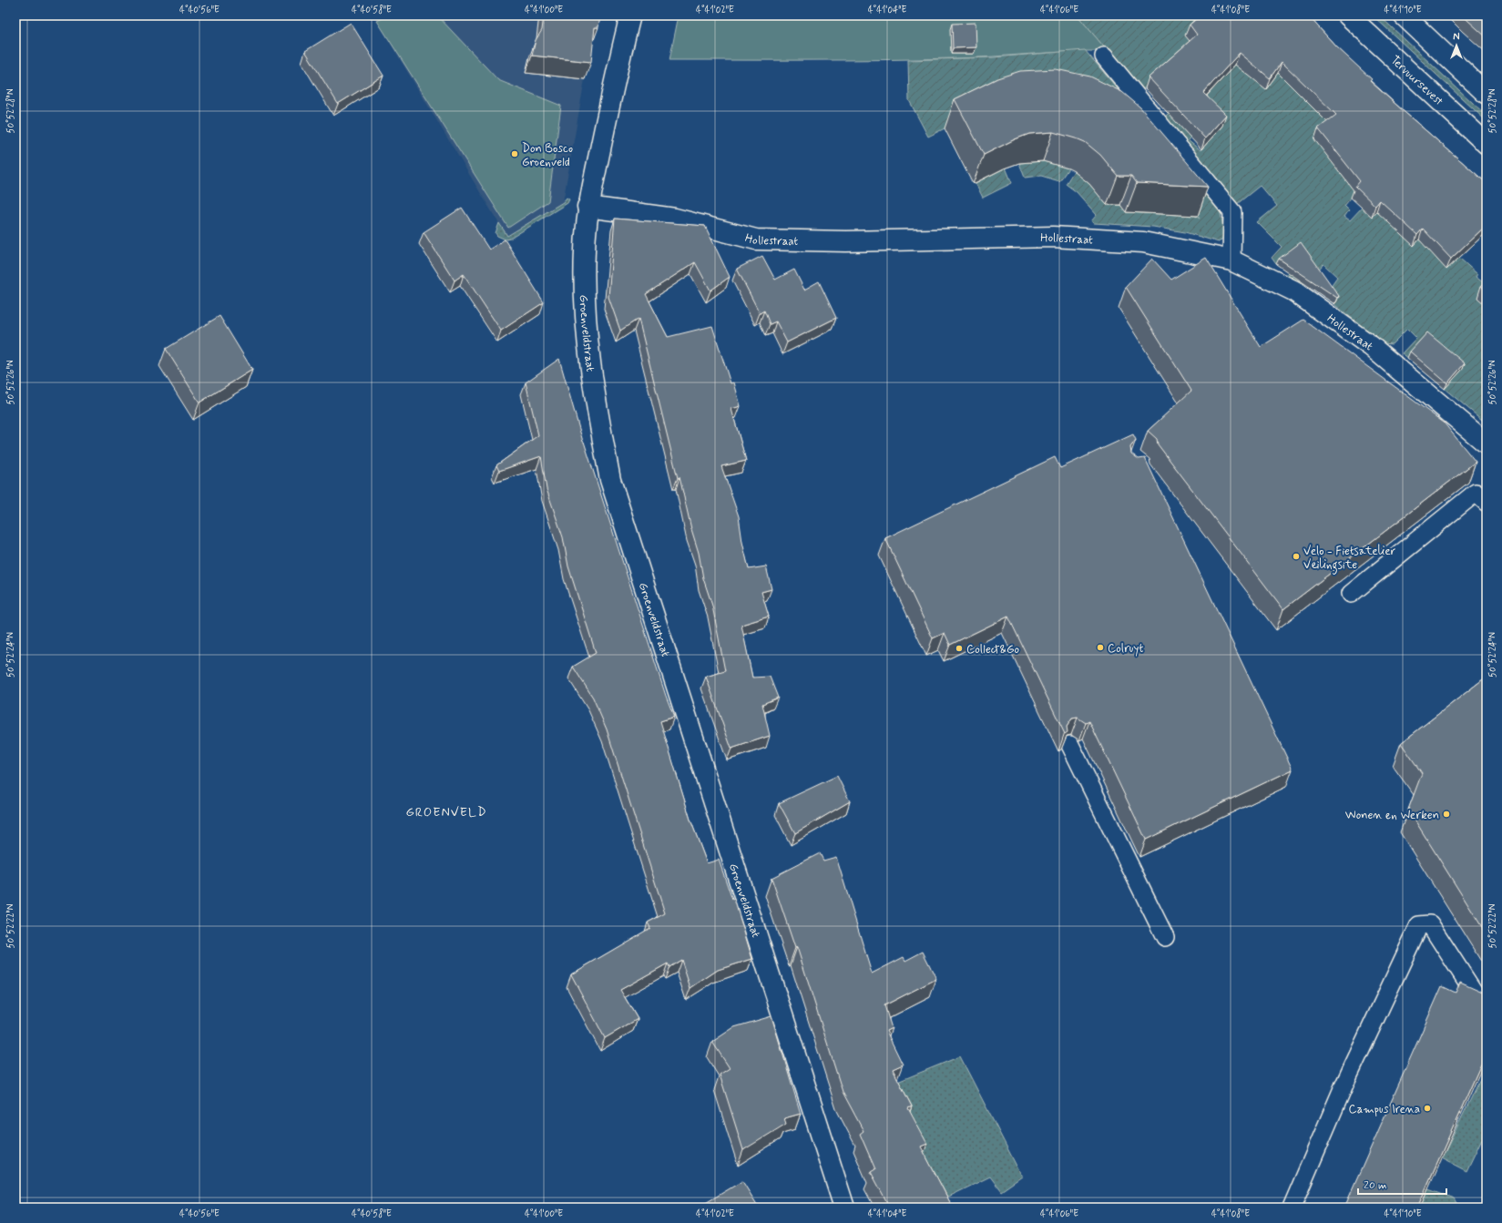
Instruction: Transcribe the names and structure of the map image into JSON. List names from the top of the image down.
{
  "streets": {
    "street": ["Tervuursevest", "Hollestraat", "Groenveldstraat"]
  },
  "crossings": [
    ["Hollestraat", "Groenveldstraat"]
  ],
  "districts": ["GROENVELD"],
  "places": [
    "Don Bosco Groenveld",
    "Velo - Fietsatelier Veilingsite",
    "Colruyt",
    "Collect&Go",
    "Wonen en Werken",
    "Campus Irena"
  ],
  "scale_bar": "20 m",
  "north": "top",
  "coordinates": [
    "4°40'56\"E",
    "4°40'58\"E",
    "4°41'00\"E",
    "4°41'02\"E",
    "4°41'04\"E",
    "4°41'06\"E",
    "4°41'08\"E",
    "4°41'10\"E",
    "50°52'28\"N",
    "50°52'26\"N",
    "50°52'24\"N",
    "50°52'22\"N"
  ]
}
